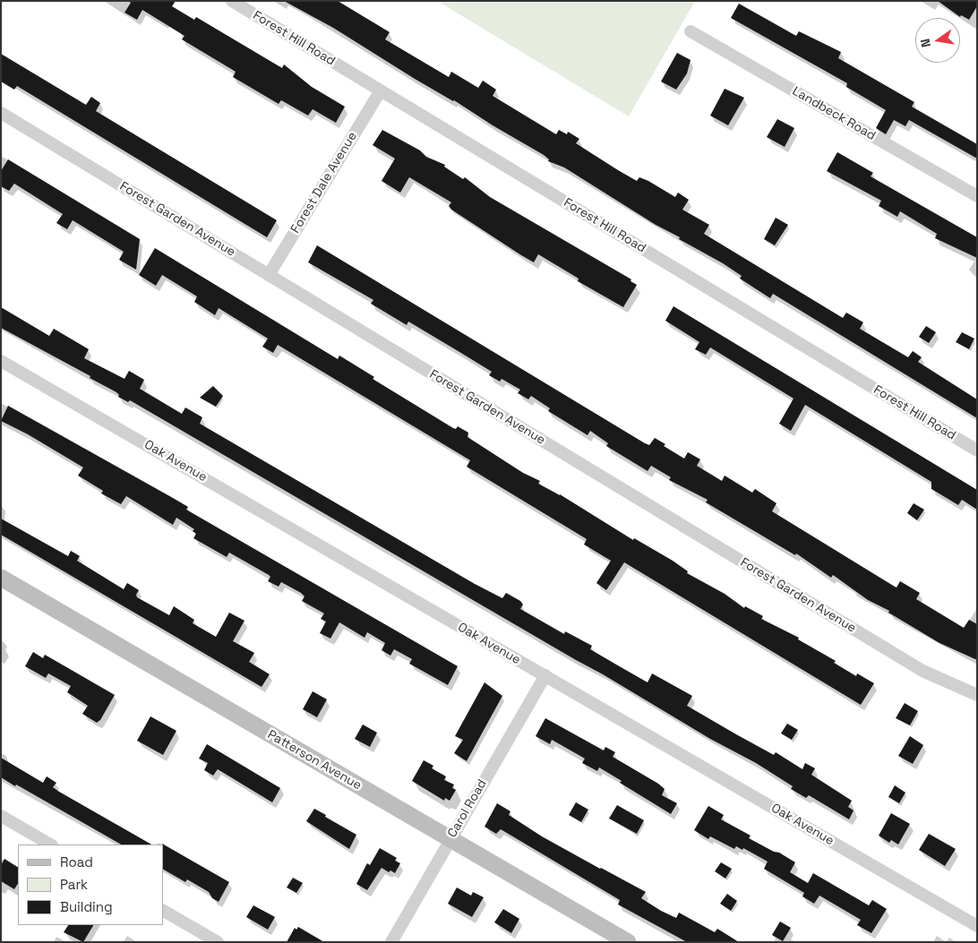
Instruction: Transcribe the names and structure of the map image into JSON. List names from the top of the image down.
{
  "streets": {
    "main road": ["Patterson Avenue"],
    "street": [
      "Forest Hill Road",
      "Landbeck Road",
      "Forest Dale Avenue",
      "Forest Garden Avenue",
      "Oak Avenue",
      "Carol Road"
    ]
  },
  "crossings": [
    ["Forest Hill Road", "Forest Dale Avenue"],
    ["Forest Dale Avenue", "Forest Garden Avenue"],
    ["Oak Avenue", "Carol Road"],
    ["Patterson Avenue", "Carol Road"]
  ],
  "legend": ["Road", "Park", "Building"],
  "north": "left"
}
